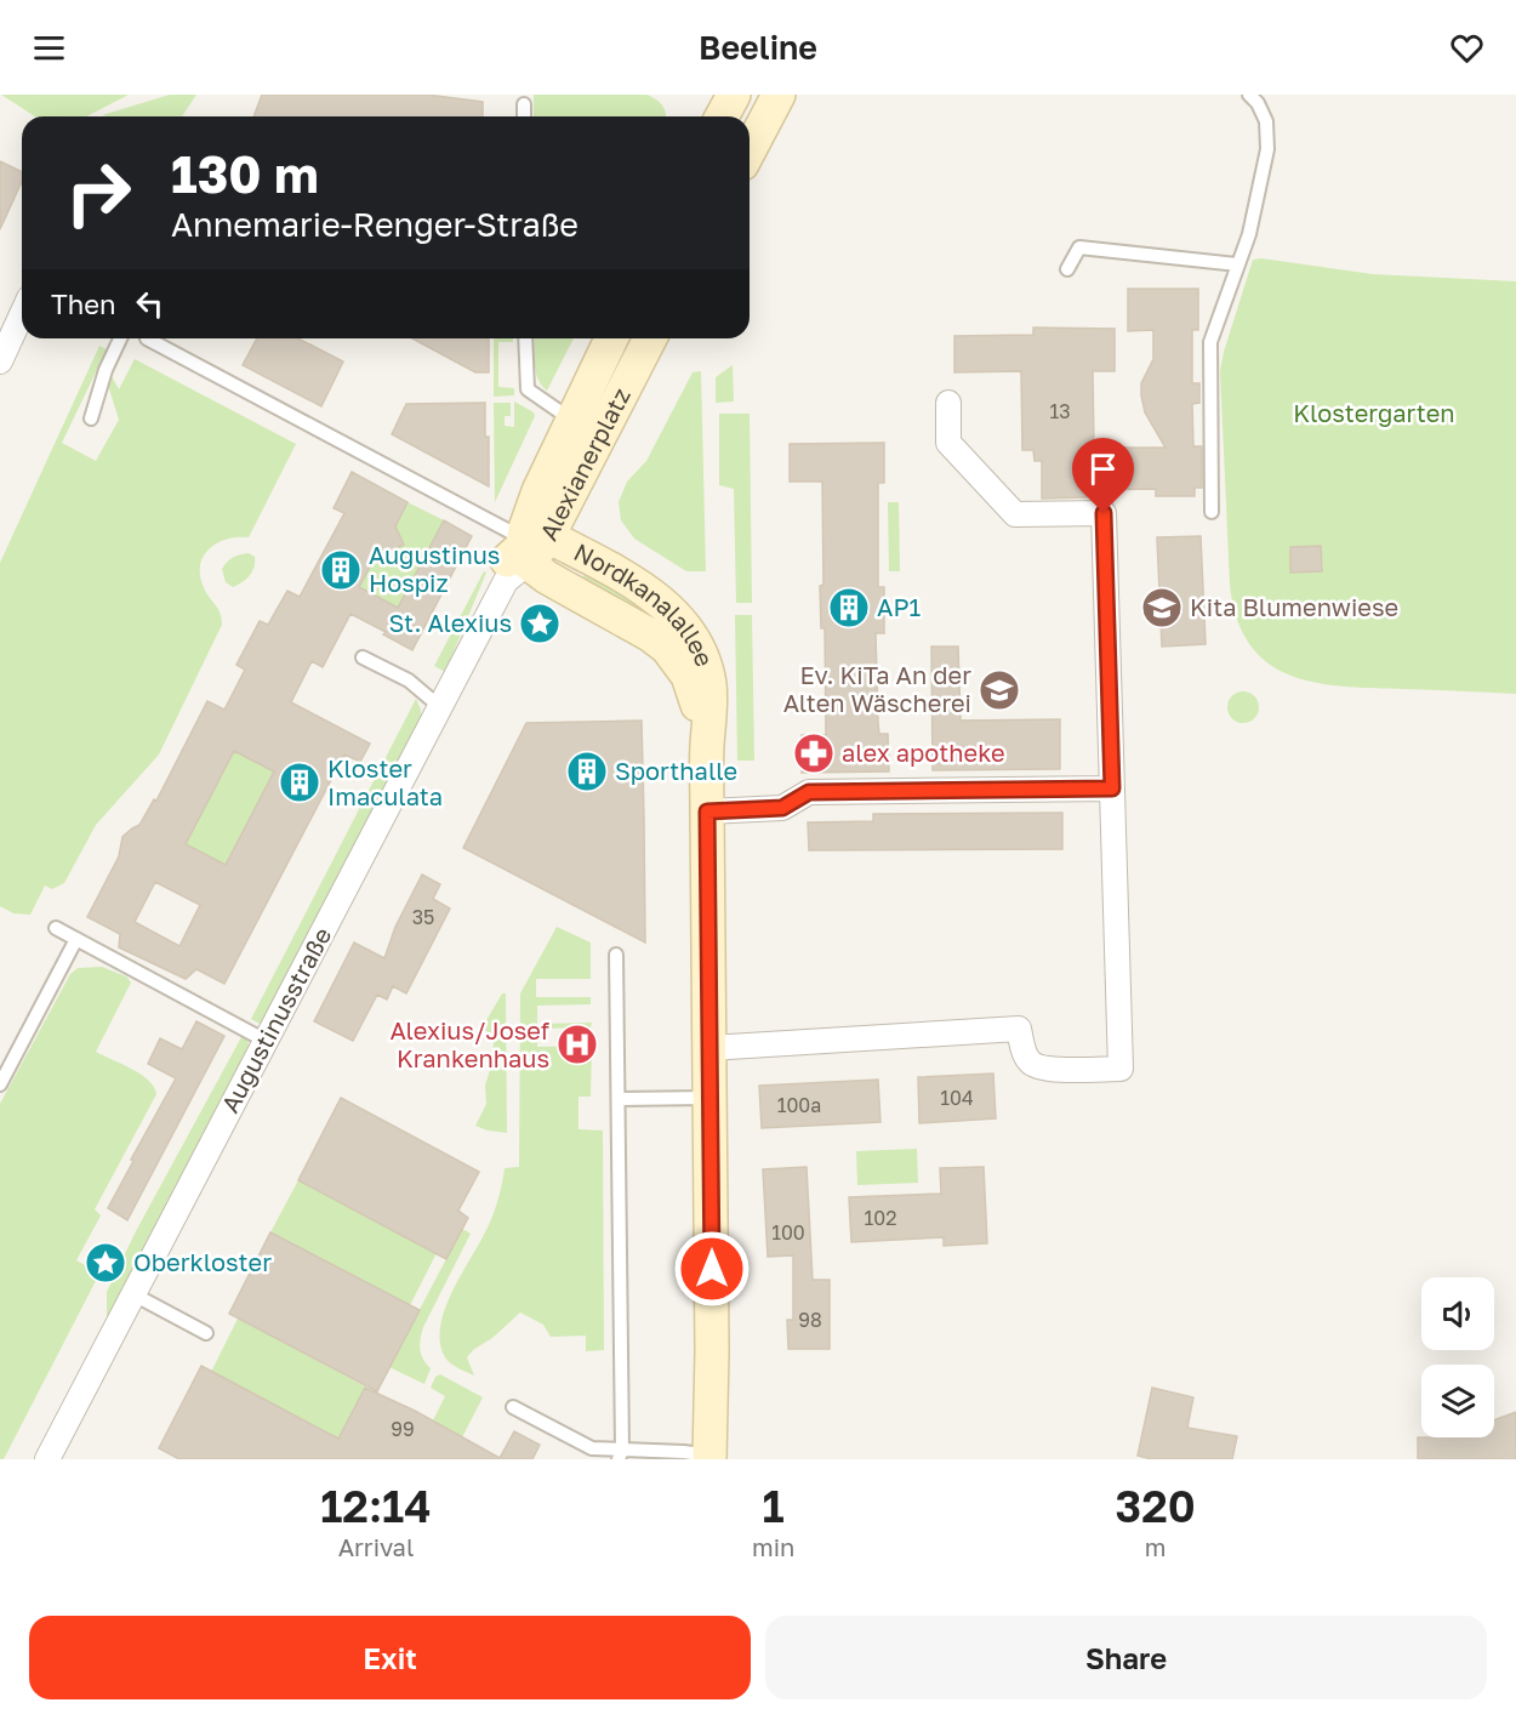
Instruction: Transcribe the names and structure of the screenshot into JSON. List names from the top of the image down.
{
  "streets": {
    "main road": ["Alexianerplatz", "Nordkanalallee"],
    "street": ["Augustinusstraße"]
  },
  "crossings": [
    ["Alexianerplatz", "Nordkanalallee"],
    ["Alexianerplatz", "Augustinusstraße"],
    ["Nordkanalallee", "Augustinusstraße"]
  ],
  "parks": ["Klostergarten"],
  "places": {
    "building": [
      "Augustinus Hospiz",
      "AP1",
      "Sporthalle",
      "Kloster Imaculata"
    ],
    "school or university": ["Kita Blumenwiese", "Ev. KiTa An der Alten Wäscherei"],
    "place": ["St. Alexius", "Oberkloster"],
    "pharmacy": ["alex apotheke"],
    "hospital": ["Alexius/Josef Krankenhaus"]
  },
  "house_numbers": [
    "13",
    "35",
    "104",
    "100a",
    "102",
    "100",
    "98",
    "99"
  ],
  "page": {
    "header": "Beeline",
    "turn": ["130 m", "Annemarie-Renger-Straße"],
    "then": "Then",
    "eta": [
      "12:14",
      "Arrival",
      "1",
      "min",
      "320",
      "m"
    ],
    "buttons": ["Exit", "Share"]
  }
}
